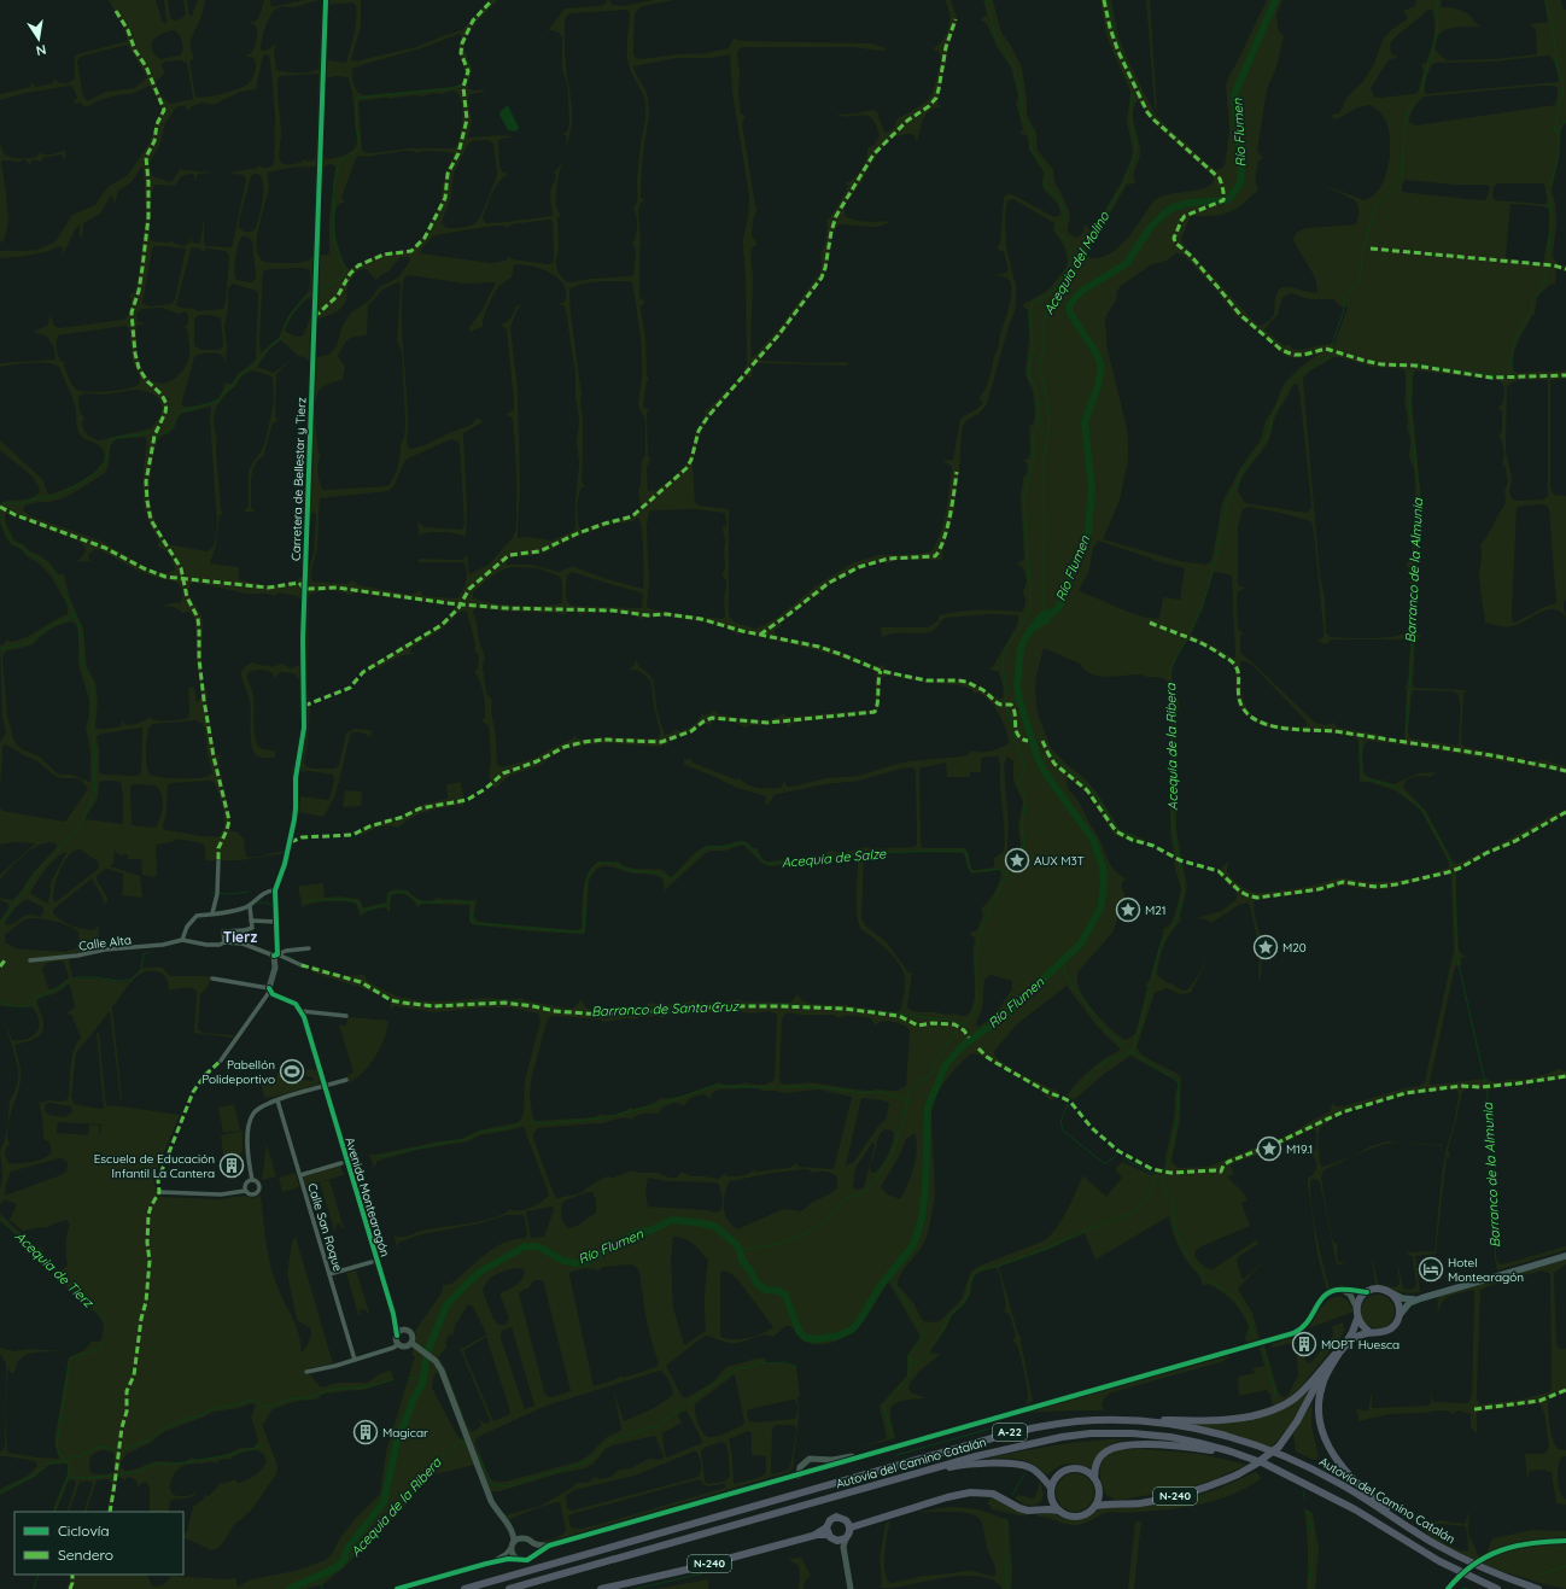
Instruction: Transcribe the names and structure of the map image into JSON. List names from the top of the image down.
{
  "streets": {
    "highway": ["A-22", "Autovía del Camino Catalán", "N-240"],
    "street": [
      "Carretera de Bellestar y Tierz",
      "Calle Alta",
      "Avenida Montearagón",
      "Calle San Roque"
    ]
  },
  "crossings": [
    ["Carretera de Bellestar y Tierz", "Calle Alta"]
  ],
  "districts": ["Tierz"],
  "water": [
    "Río Flumen",
    "Acequia del Molino",
    "Barranco de la Almunia",
    "Acequia de la Ribera",
    "Acequia de Salze",
    "Barranco de Santa Cruz",
    "Acequia de Tierz"
  ],
  "places": {
    "place": [
      "AUX M3T",
      "M21",
      "M20",
      "M19.1"
    ],
    "sports": ["Pabellón Polideportivo"],
    "building": ["Escuela de Educación Infantil La Cantera", "MOPT Huesca", "Magicar"],
    "hotel": ["Hotel Montearagón"]
  },
  "legend": ["Ciclovía", "Sendero"],
  "north": "bottom"
}
